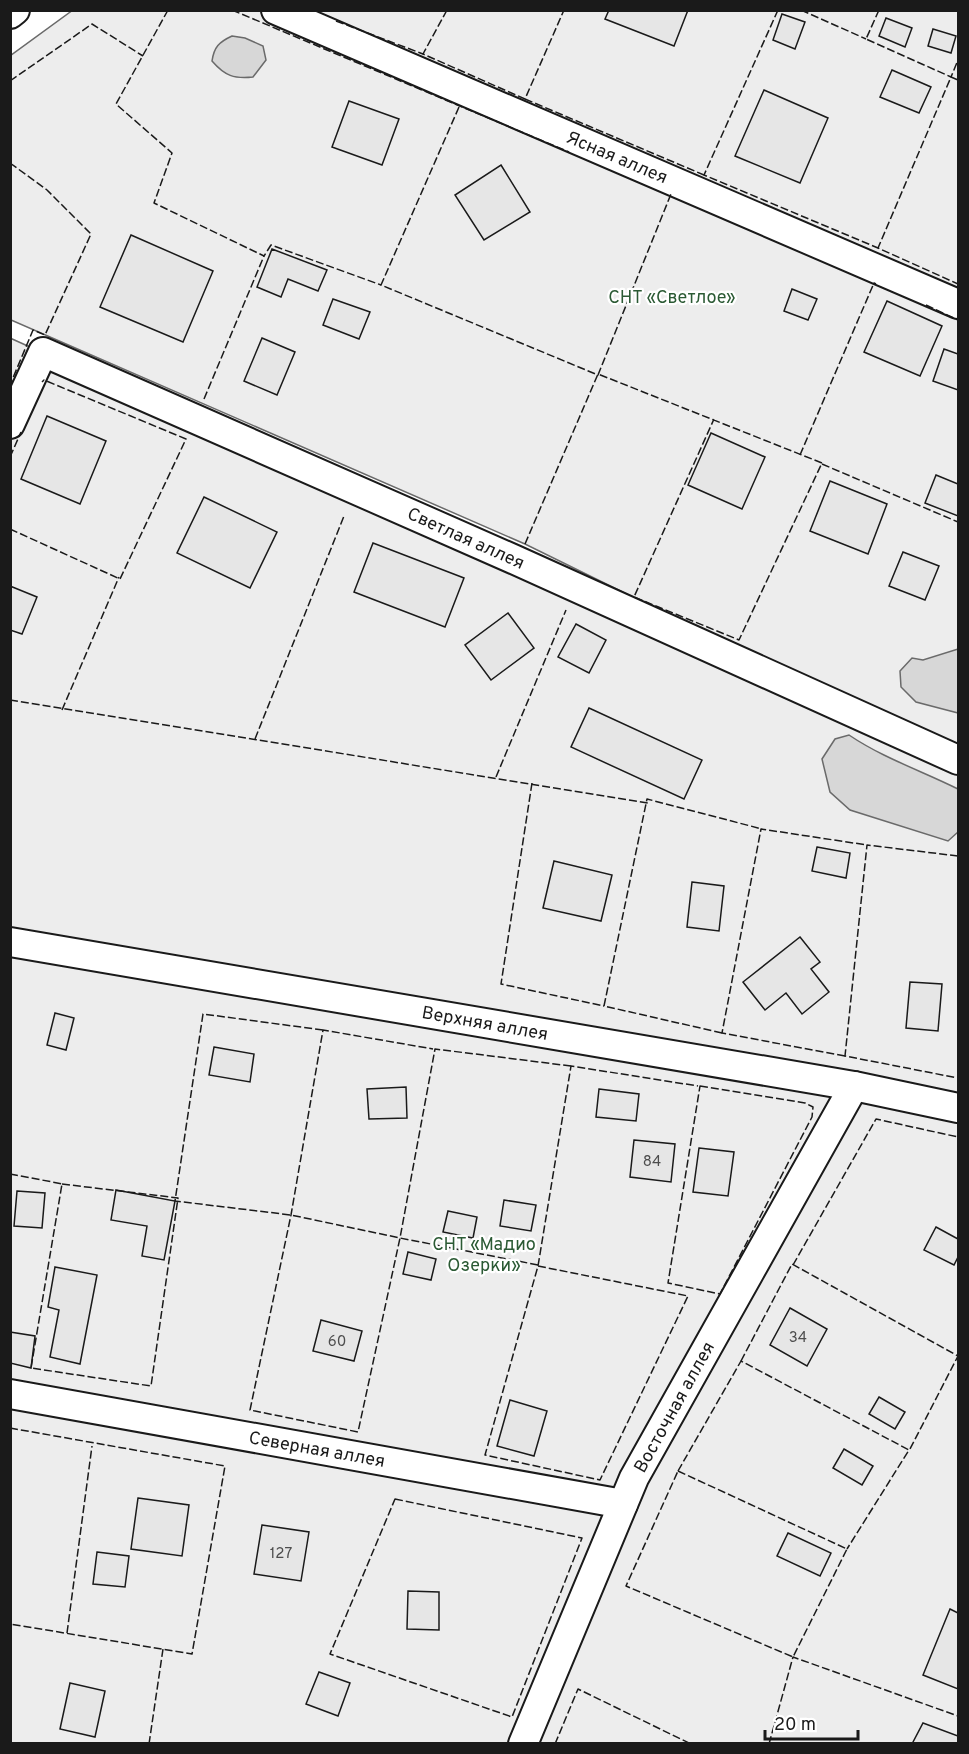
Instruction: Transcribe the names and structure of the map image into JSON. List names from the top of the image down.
{
  "streets": {
    "street": [
      "Ясная аллея",
      "Светлая аллея",
      "Верхняя аллея",
      "Восточная аллея",
      "Северная аллея"
    ]
  },
  "crossings": [
    ["Верхняя аллея", "Восточная аллея"],
    ["Восточная аллея", "Северная аллея"]
  ],
  "parks": ["СНТ «Светлое»", "СНТ «Мадио Озерки»"],
  "house_numbers": [
    "84",
    "34",
    "60",
    "127"
  ],
  "scale_bar": "20 m"
}
